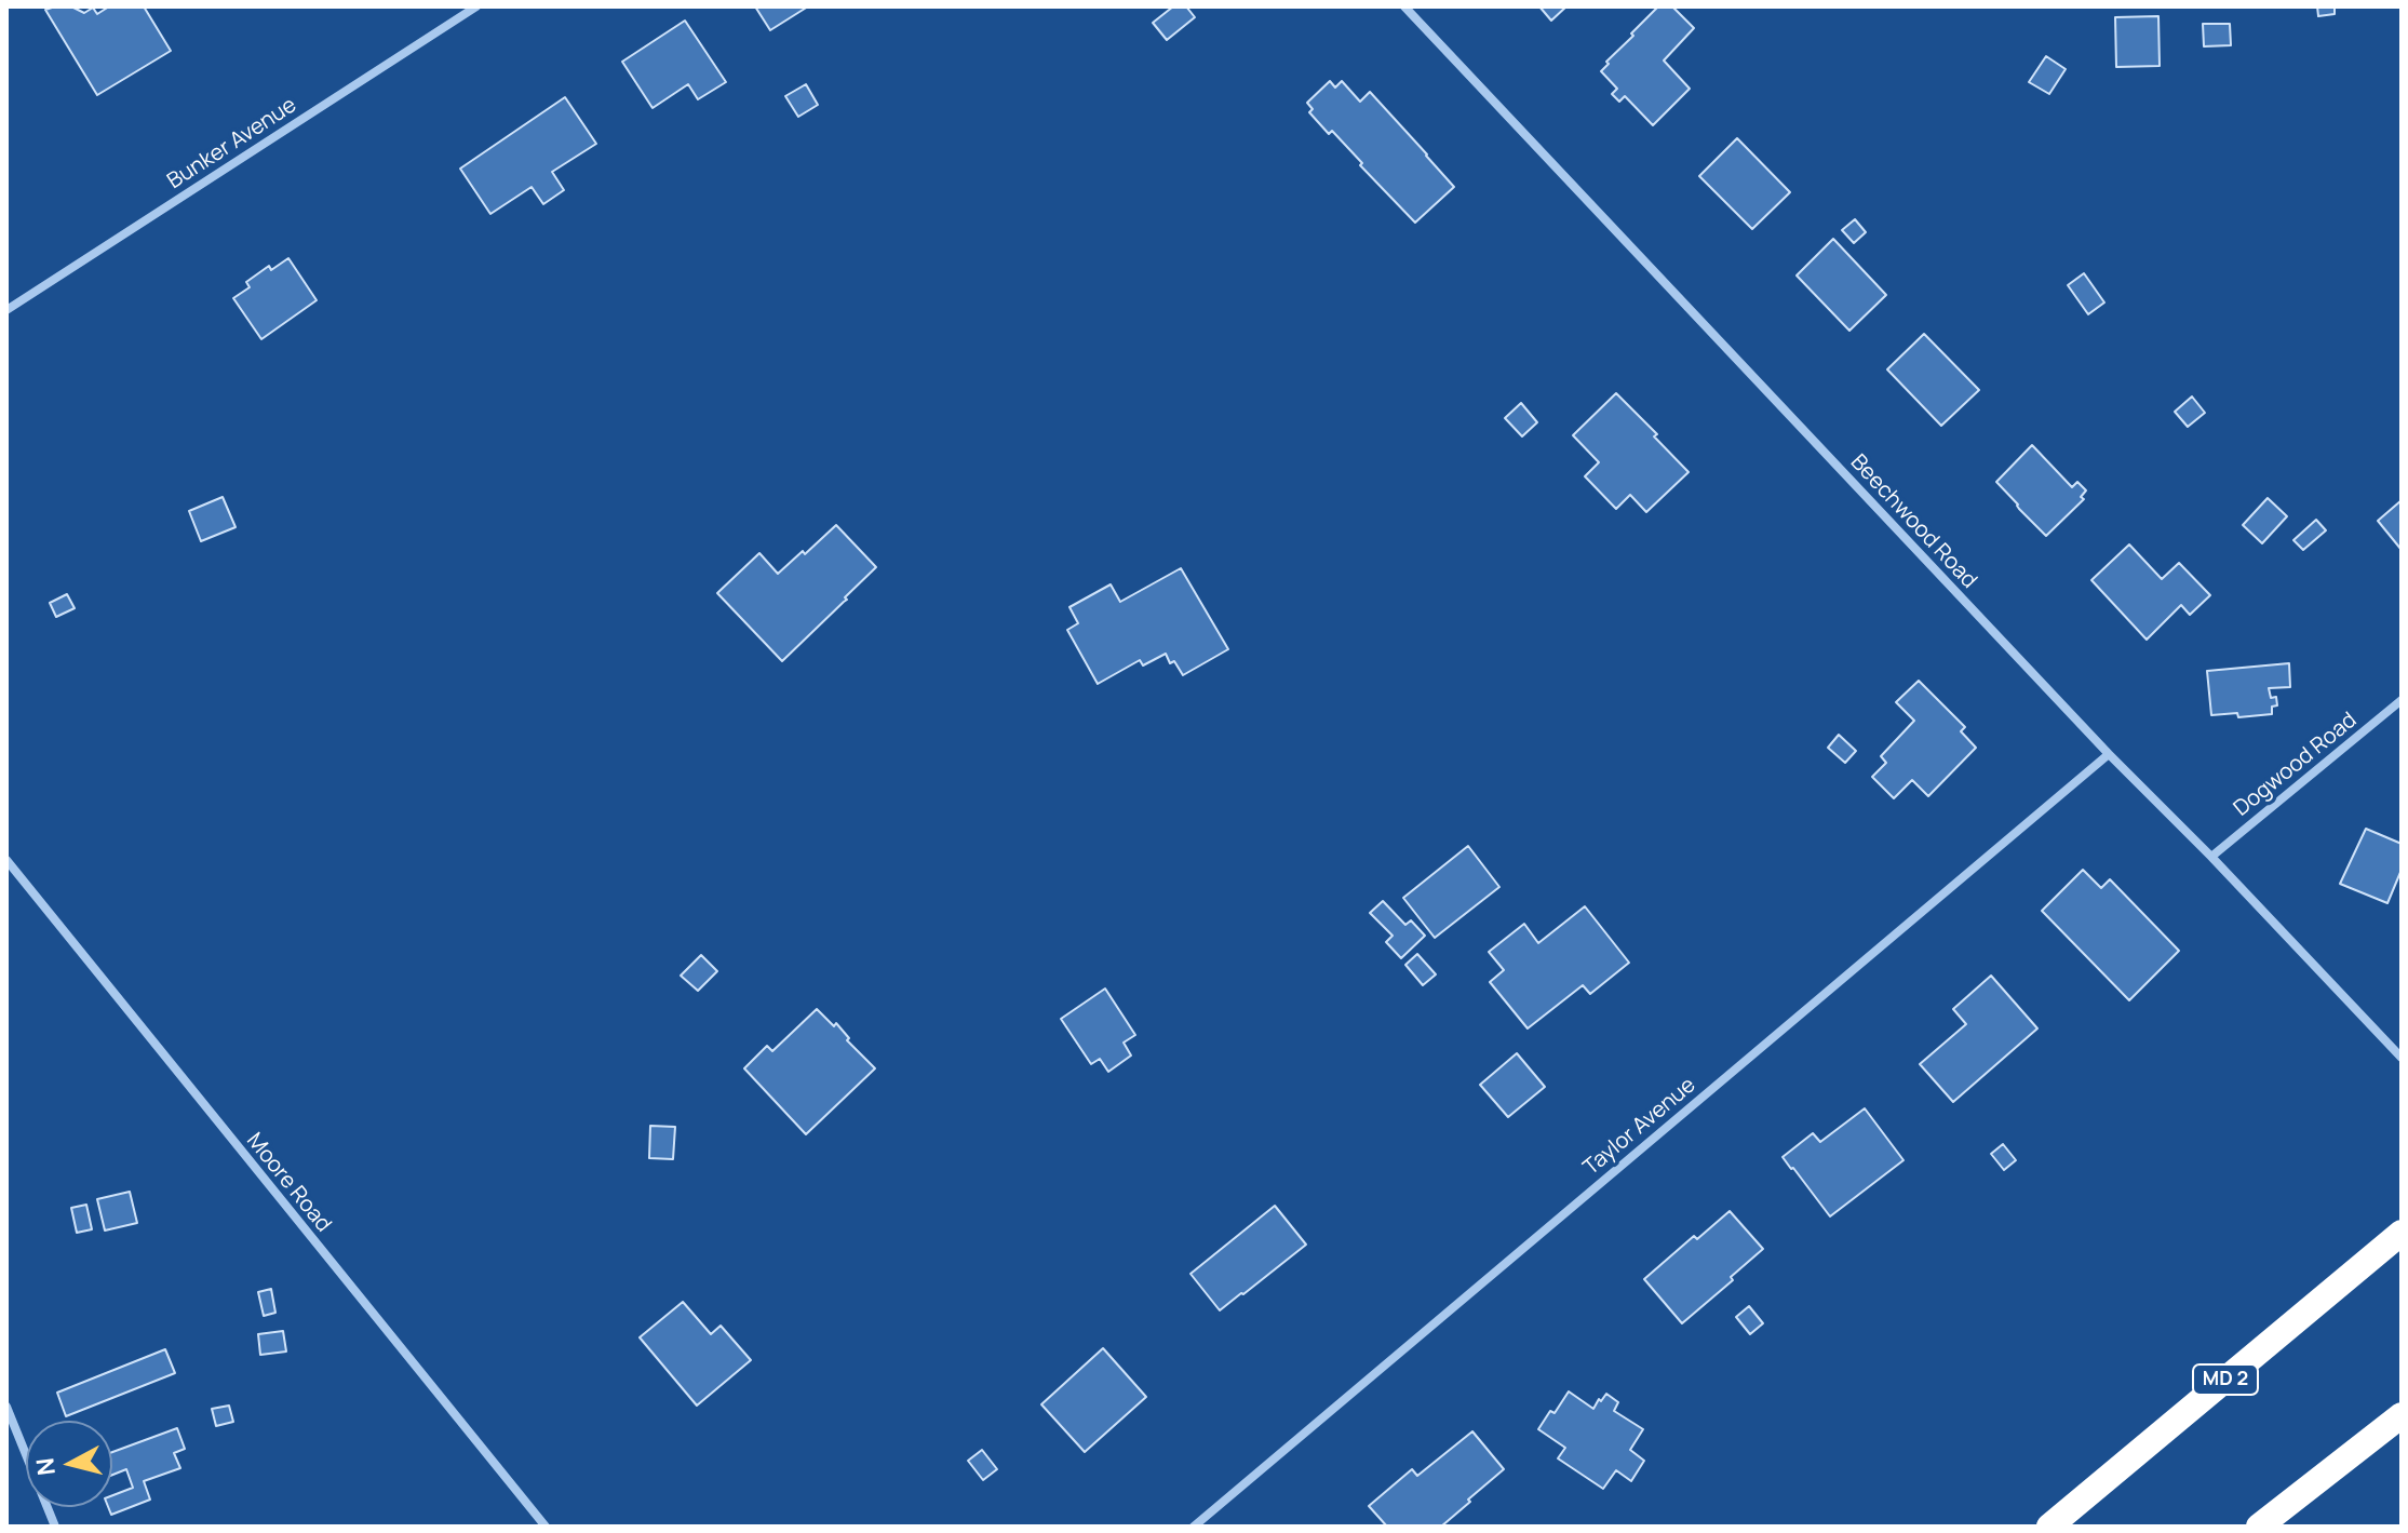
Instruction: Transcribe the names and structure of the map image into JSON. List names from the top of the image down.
{
  "streets": {
    "highway": ["MD 2"],
    "street": [
      "Bunker Avenue",
      "Beechwood Road",
      "Dogwood Road",
      "Taylor Avenue",
      "Moore Road"
    ]
  },
  "crossings": [
    ["Beechwood Road", "Dogwood Road"],
    ["Beechwood Road", "Taylor Avenue"]
  ],
  "north": "left"
}
